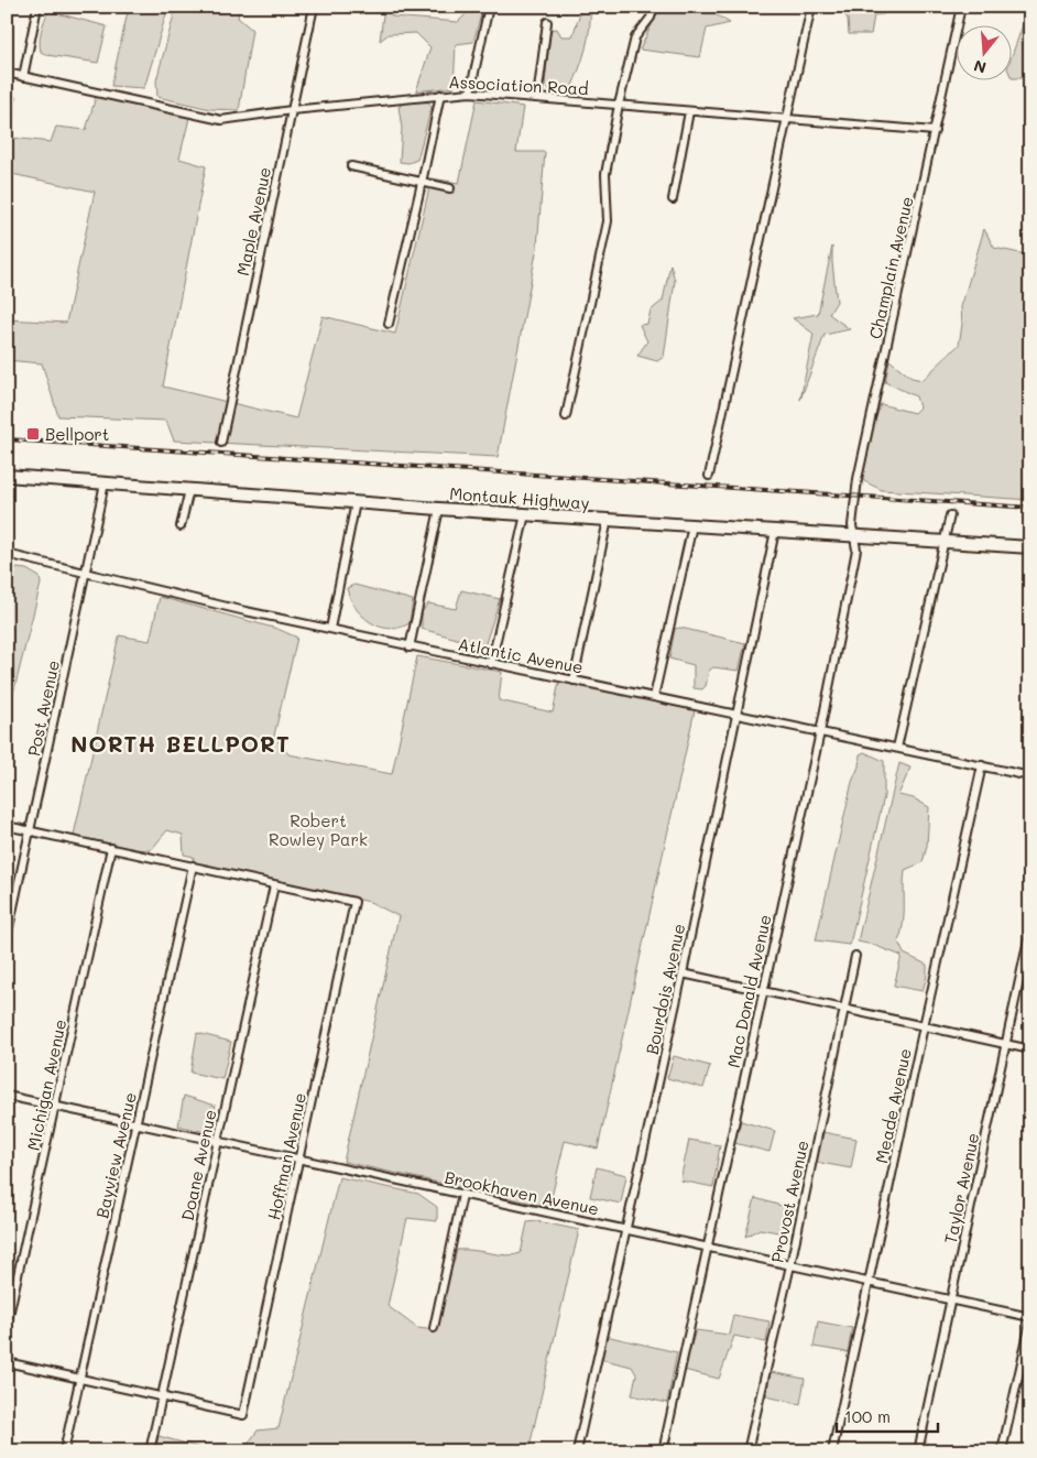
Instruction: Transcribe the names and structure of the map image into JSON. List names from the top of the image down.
{
  "streets": {
    "main road": ["Montauk Highway"],
    "street": [
      "Association Road",
      "Maple Avenue",
      "Champlain Avenue",
      "Atlantic Avenue",
      "Post Avenue",
      "Bourdois Avenue",
      "Mac Donald Avenue",
      "Michigan Avenue",
      "Meade Avenue",
      "Bayview Avenue",
      "Hoffman Avenue",
      "Doane Avenue",
      "Taylor Avenue",
      "Brookhaven Avenue",
      "Provost Avenue"
    ]
  },
  "crossings": [
    ["Association Road", "Maple Avenue"],
    ["Association Road", "Champlain Avenue"],
    ["Champlain Avenue", "Montauk Highway"],
    ["Champlain Avenue", "Mac Donald Avenue"],
    ["Montauk Highway", "Post Avenue"],
    ["Montauk Highway", "Bourdois Avenue"],
    ["Montauk Highway", "Mac Donald Avenue"],
    ["Atlantic Avenue", "Post Avenue"],
    ["Atlantic Avenue", "Bourdois Avenue"],
    ["Atlantic Avenue", "Mac Donald Avenue"],
    ["Atlantic Avenue", "Meade Avenue"],
    ["Bourdois Avenue", "Brookhaven Avenue"],
    ["Mac Donald Avenue", "Brookhaven Avenue"],
    ["Michigan Avenue", "Brookhaven Avenue"],
    ["Meade Avenue", "Brookhaven Avenue"],
    ["Bayview Avenue", "Brookhaven Avenue"],
    ["Hoffman Avenue", "Doane Avenue"],
    ["Hoffman Avenue", "Brookhaven Avenue"],
    ["Doane Avenue", "Brookhaven Avenue"],
    ["Taylor Avenue", "Brookhaven Avenue"],
    ["Brookhaven Avenue", "Provost Avenue"]
  ],
  "districts": ["NORTH BELLPORT"],
  "parks": ["Robert Rowley Park"],
  "places": {
    "transit": ["Bellport"]
  },
  "scale_bar": "100 m",
  "north": "bottom"
}
